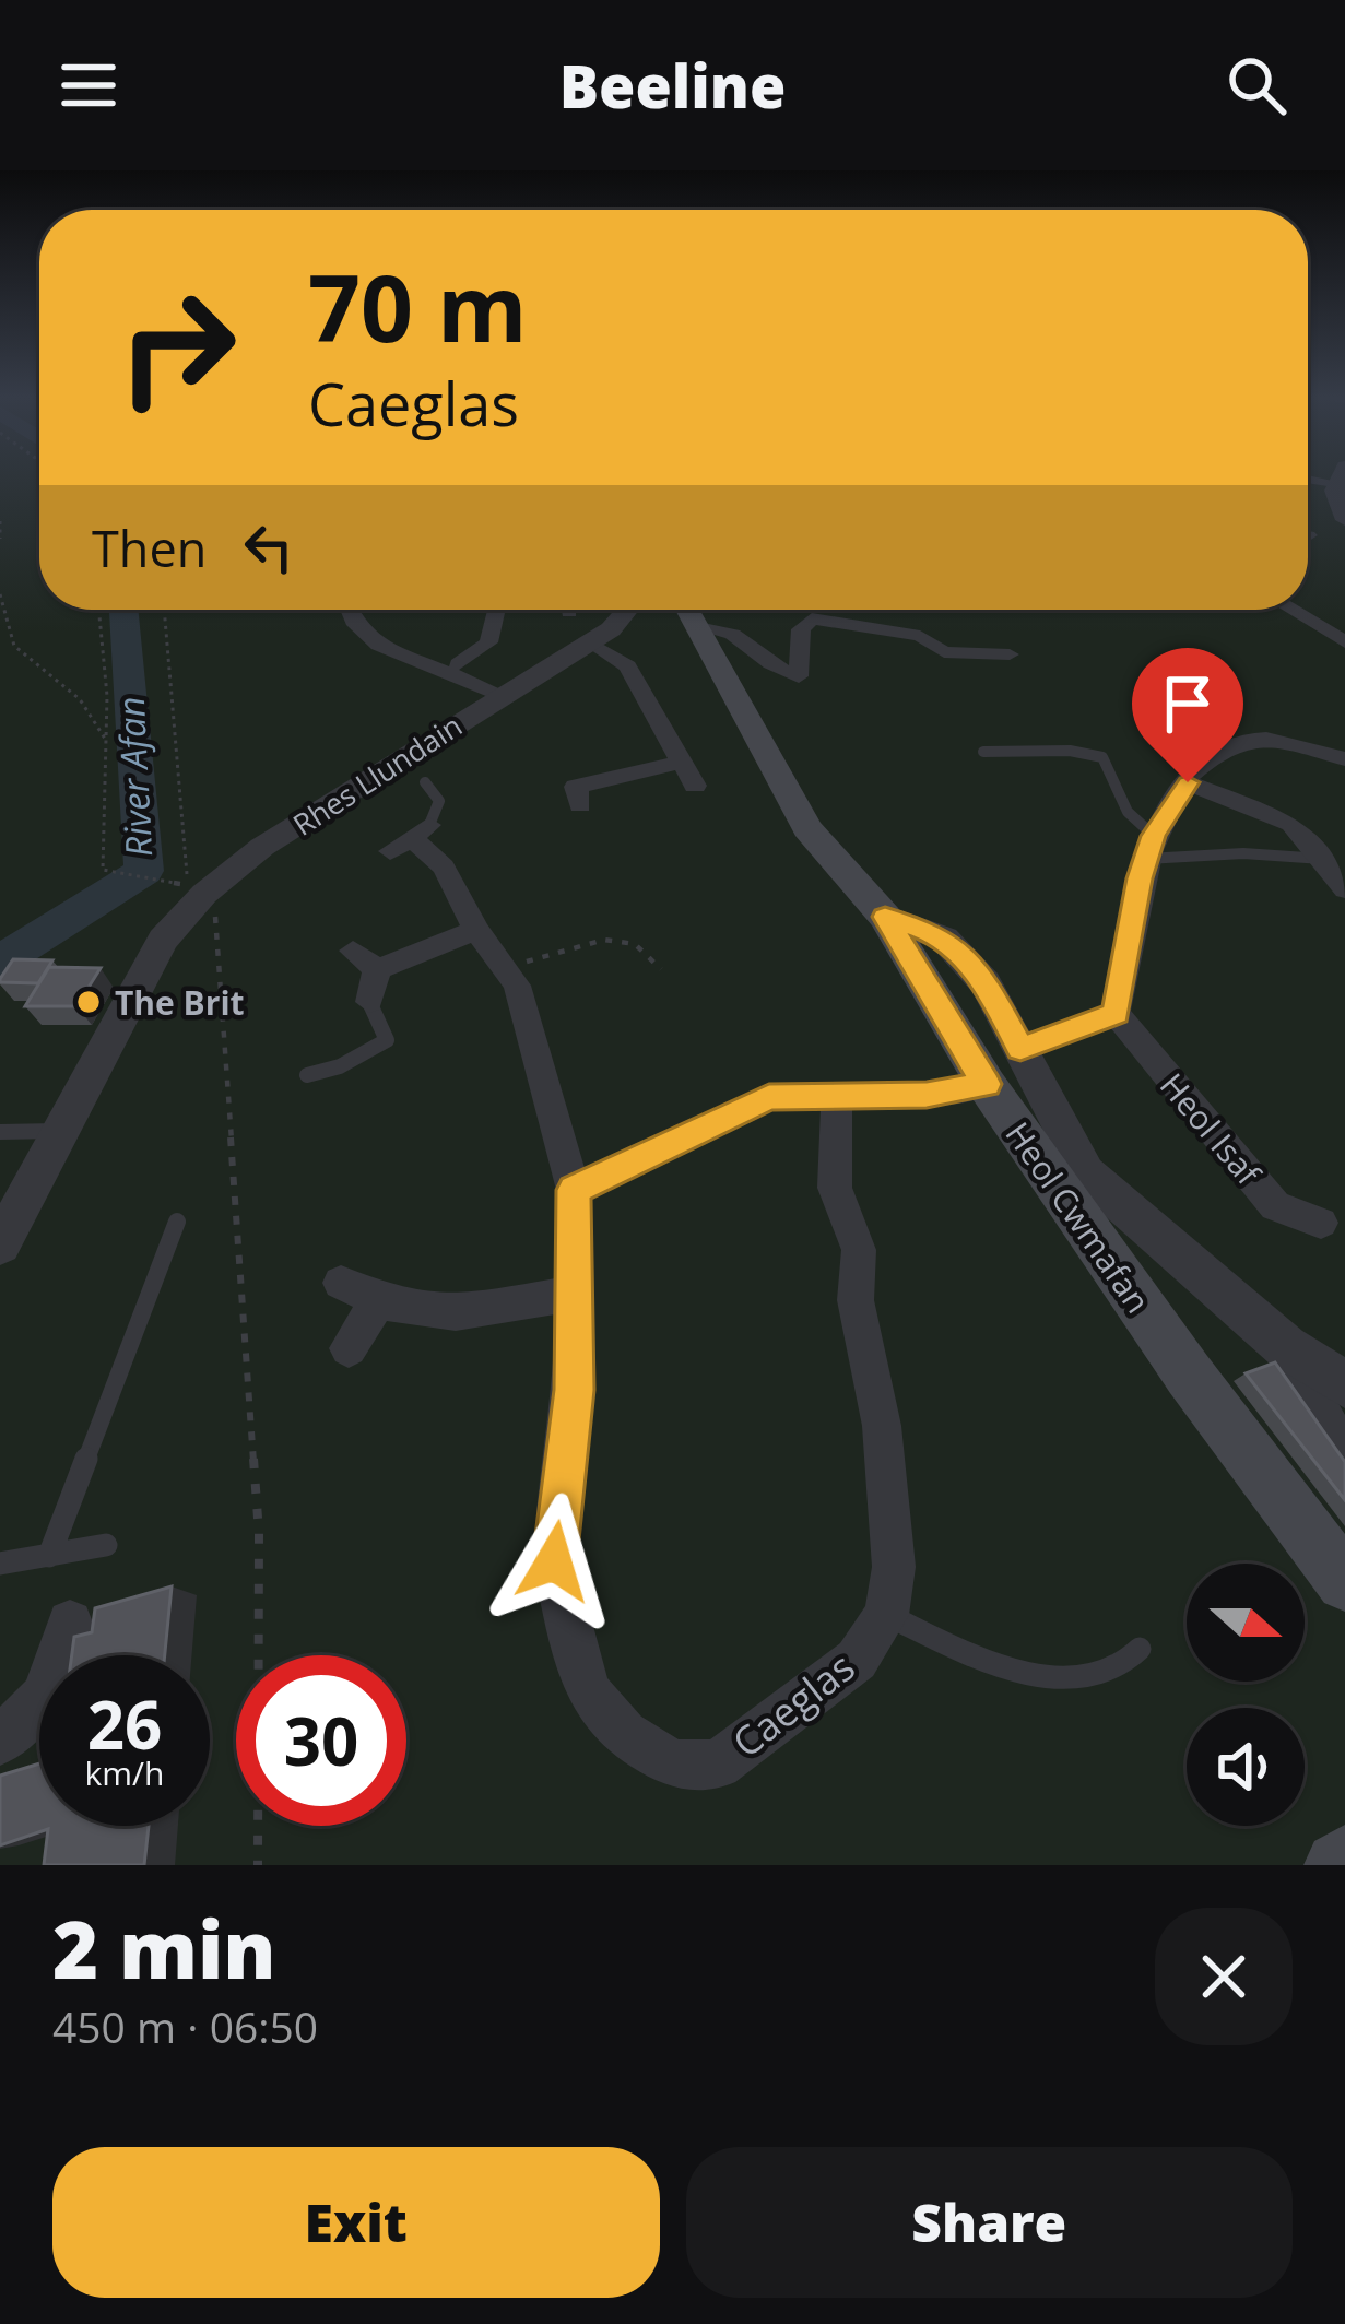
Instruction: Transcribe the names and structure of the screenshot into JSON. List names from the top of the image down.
{
  "streets": {
    "main road": ["Heol Cwmafan"],
    "street": ["Rhes Llundain", "Heol Isaf", "Caeglas"]
  },
  "water": ["River Afan"],
  "places": ["The Brit"],
  "north": "right",
  "page": {
    "header": "Beeline",
    "turn": ["70 m", "Caeglas"],
    "then": "Then",
    "speed": "26 km/h",
    "limit": "30",
    "heading": ["2 min", "450 m · 06:50"],
    "buttons": ["Exit", "Share"]
  }
}
